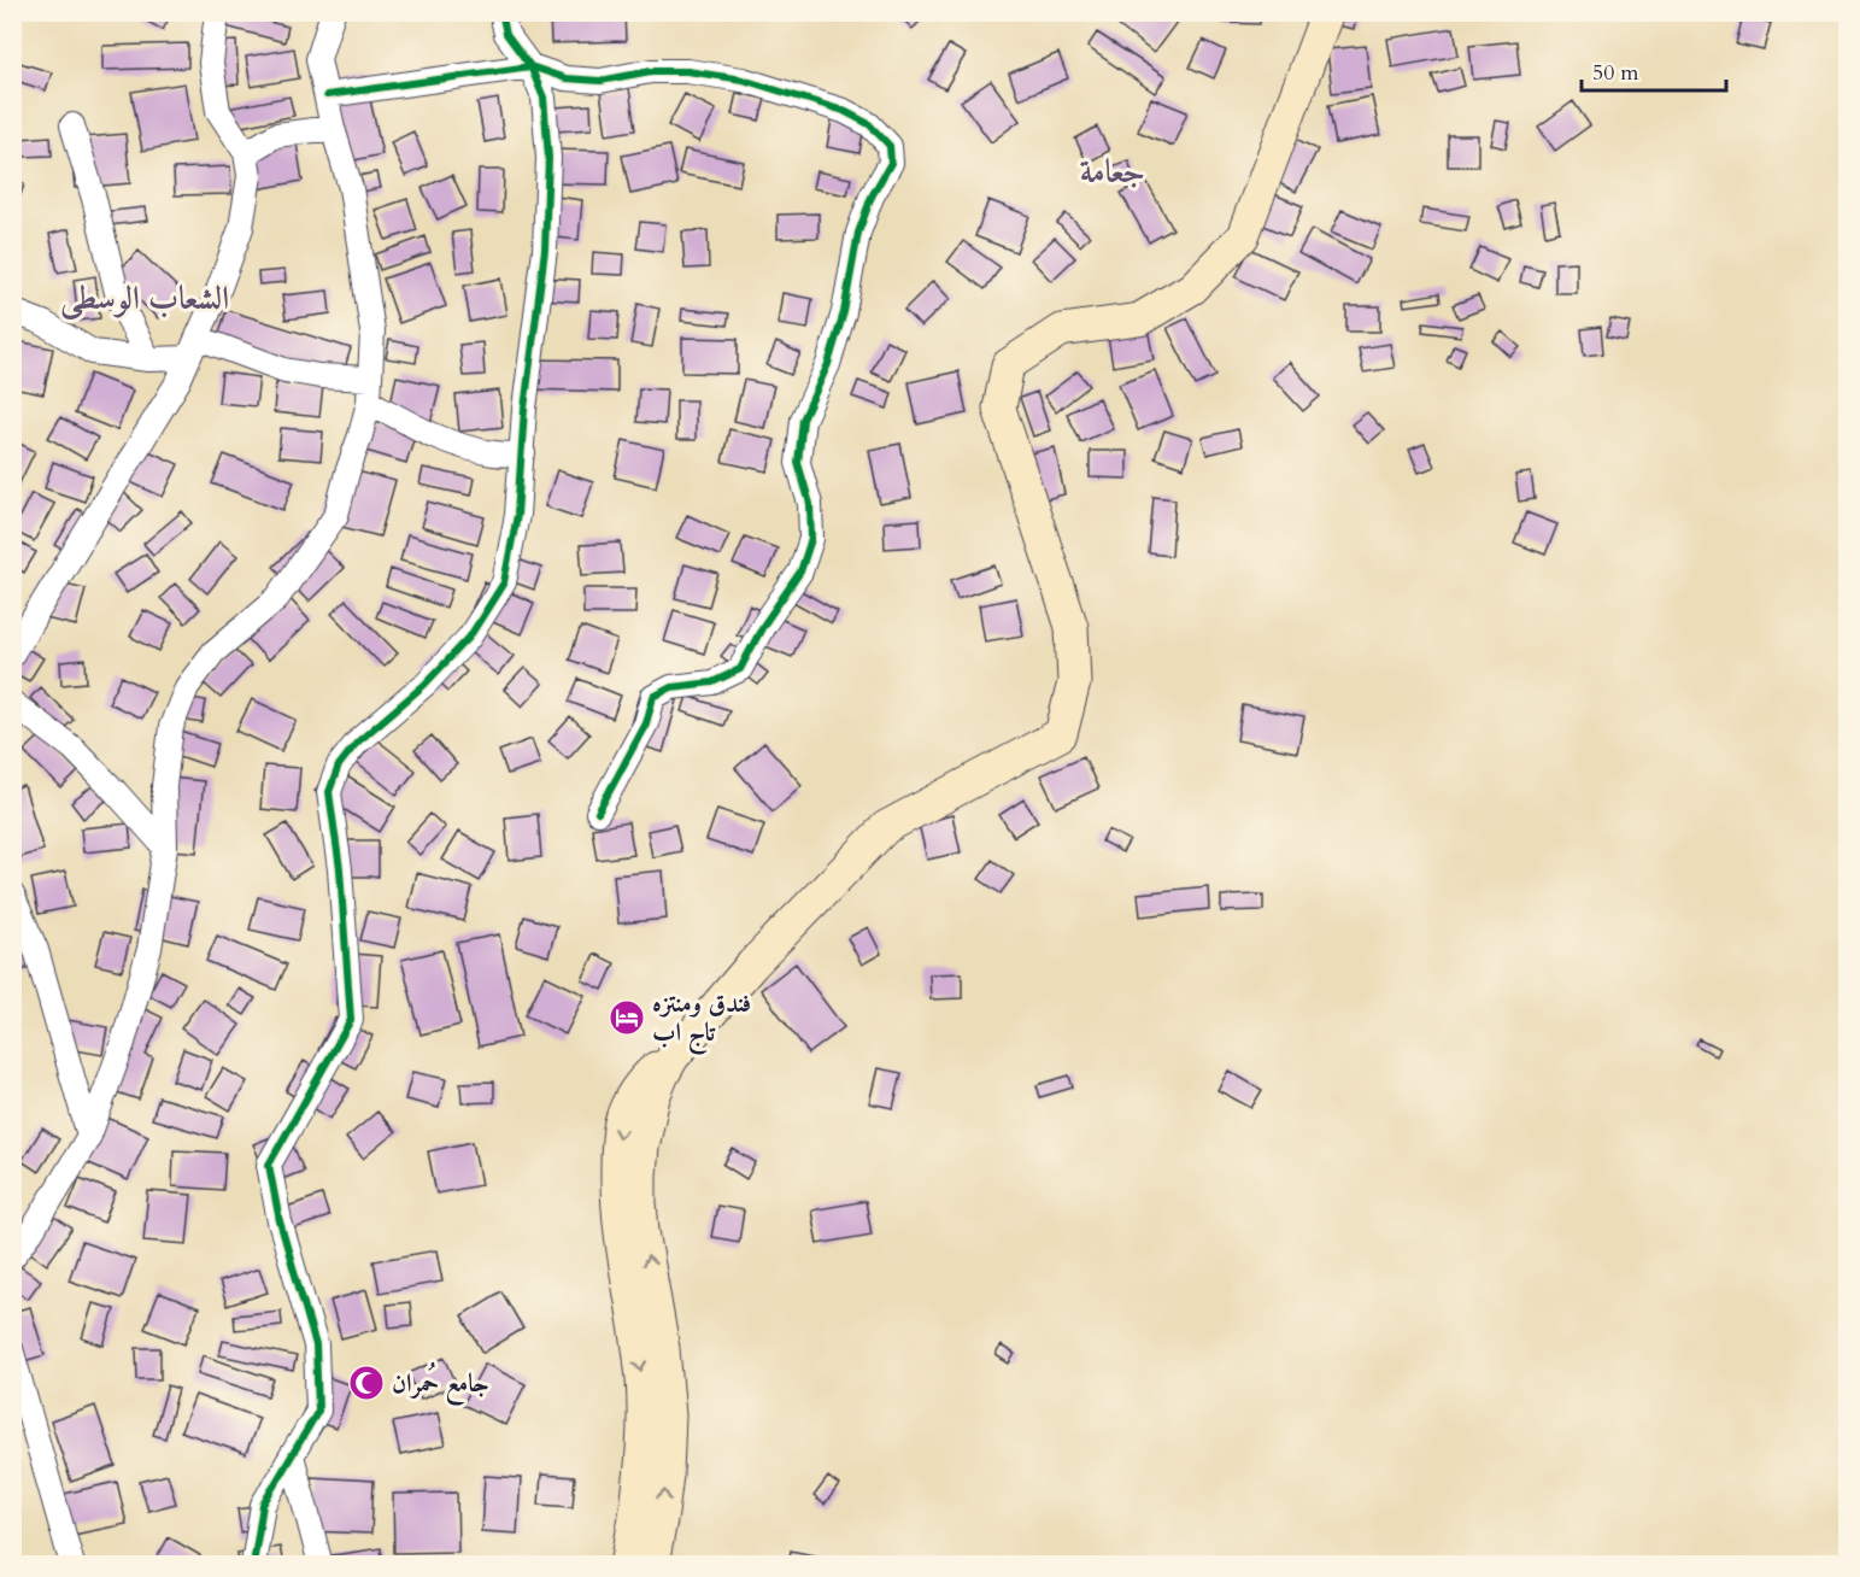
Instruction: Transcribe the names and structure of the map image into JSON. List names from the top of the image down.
{
  "districts": ["جعامة", "الشعاب الوسطى"],
  "places": {
    "hotel": ["فندق ومنتزه تاج اب"],
    "mosque": ["جامع حُمران"]
  },
  "scale_bar": "50 m"
}
